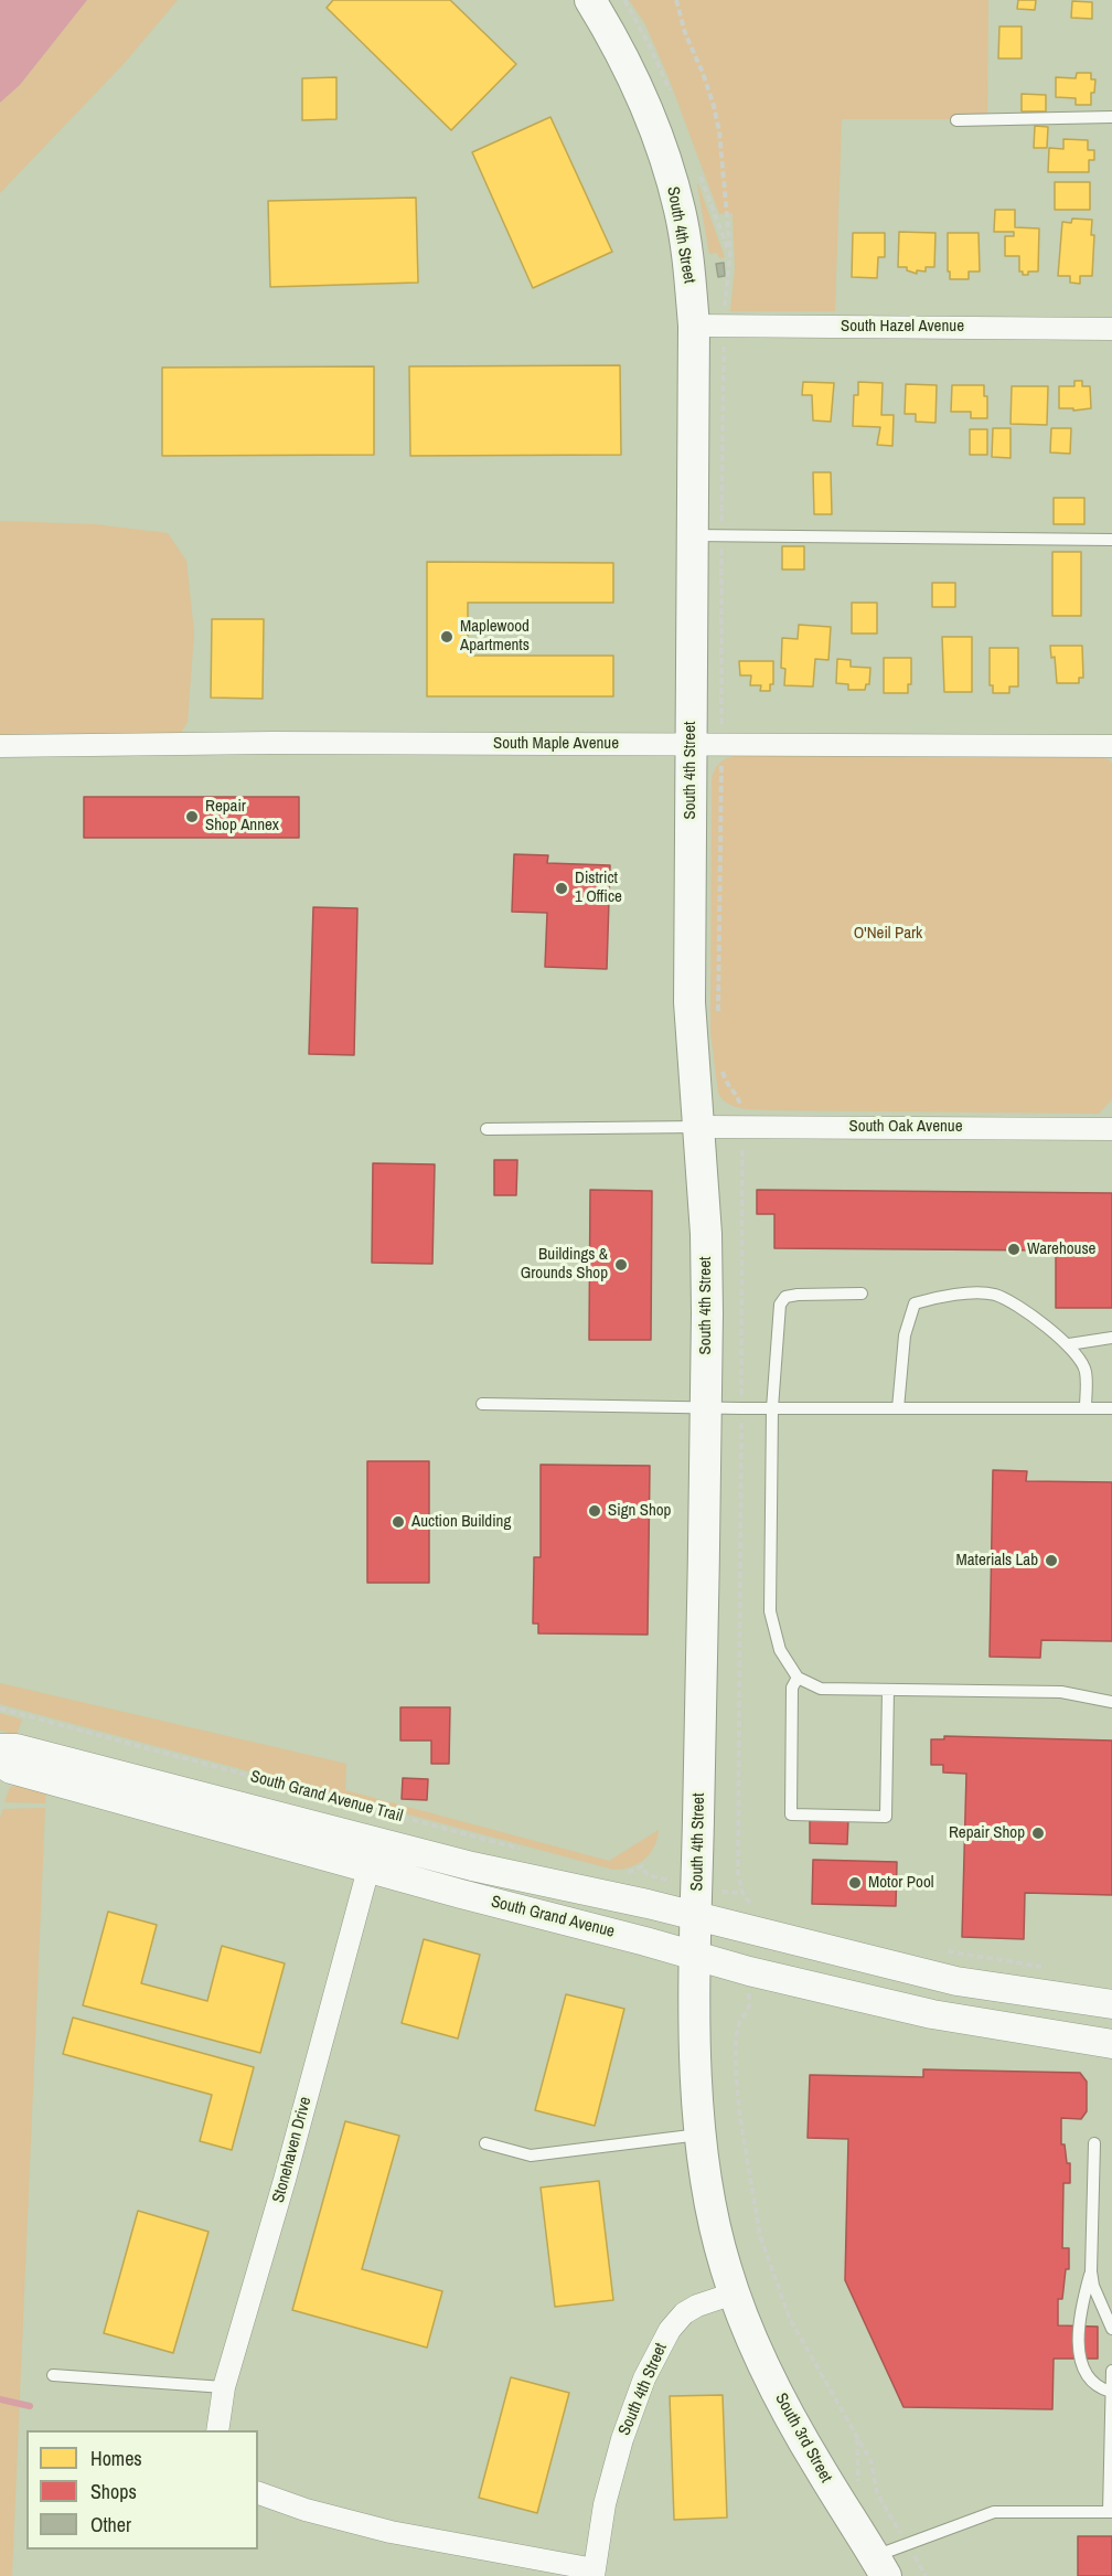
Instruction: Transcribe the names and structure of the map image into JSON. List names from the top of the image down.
{
  "streets": {
    "main road": ["South 4th Street", "South 3rd Street"],
    "street": [
      "South Hazel Avenue",
      "South Maple Avenue",
      "South Oak Avenue",
      "South Grand Avenue",
      "Stonehaven Drive"
    ],
    "path": ["South Grand Avenue Trail"]
  },
  "crossings": [
    ["South 4th Street", "South Hazel Avenue"],
    ["South 4th Street", "South Maple Avenue"],
    ["South 4th Street", "South Oak Avenue"],
    ["South 4th Street", "South Grand Avenue"],
    ["South 4th Street", "South 3rd Street"],
    ["South Grand Avenue", "Stonehaven Drive"]
  ],
  "parks": ["O'Neil Park"],
  "places": [
    "Maplewood Apartments",
    "Repair Shop Annex",
    "District 1 Office",
    "Warehouse",
    "Buildings & Grounds Shop",
    "Sign Shop",
    "Auction Building",
    "Materials Lab",
    "Repair Shop",
    "Motor Pool"
  ],
  "legend": ["Homes", "Shops", "Other"]
}
